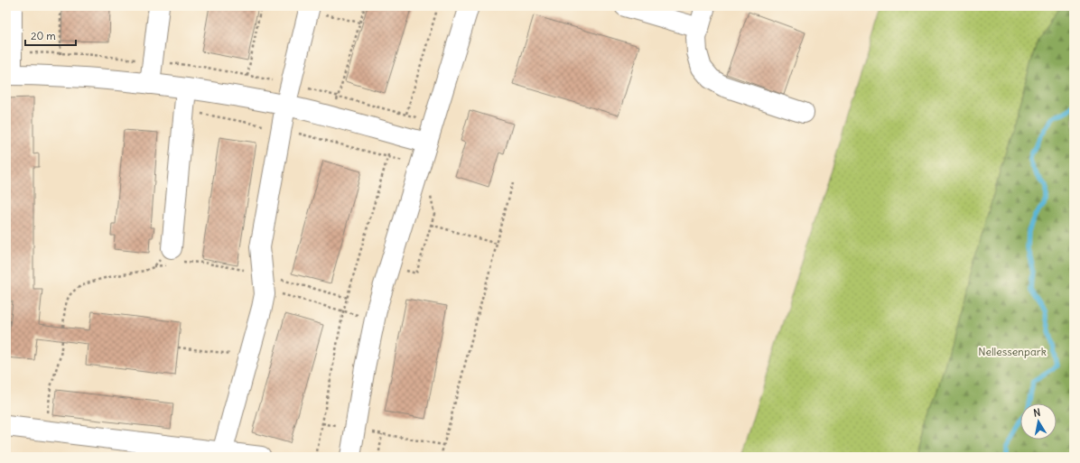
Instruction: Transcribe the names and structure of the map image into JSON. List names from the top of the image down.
{
  "parks": ["Nellessenpark"],
  "scale_bar": "20 m",
  "north": "top"
}
